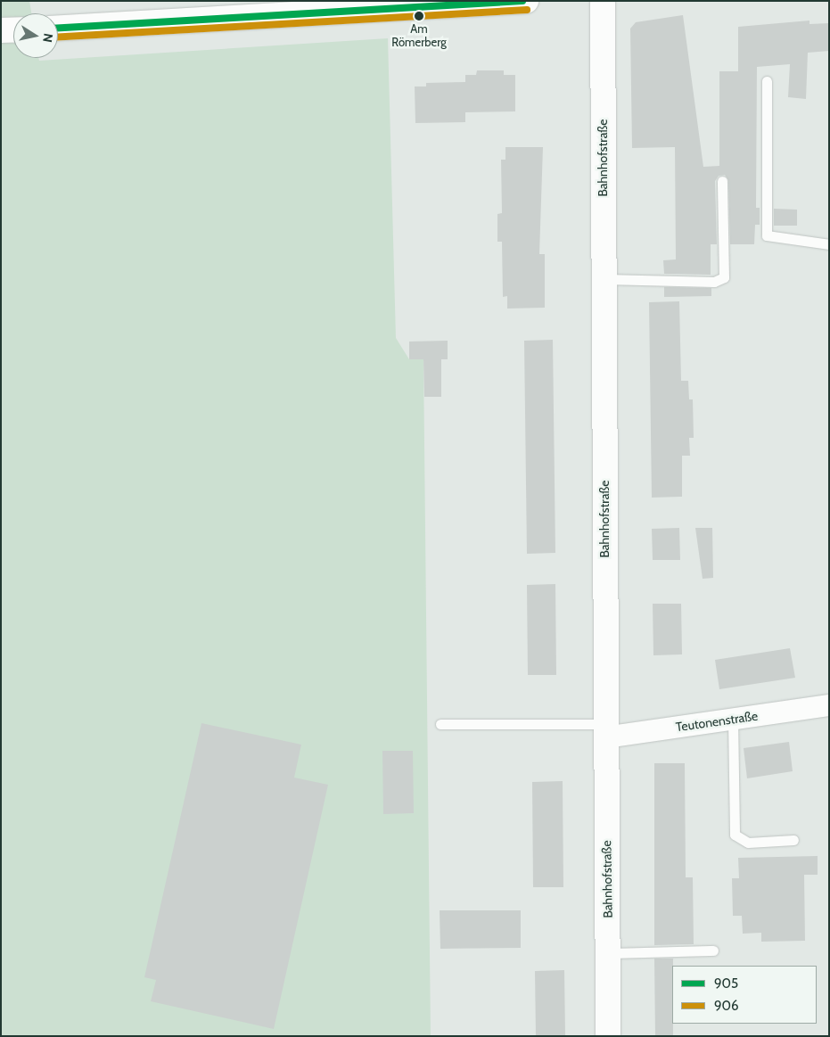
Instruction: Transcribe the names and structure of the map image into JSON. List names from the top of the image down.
{
  "streets": {
    "street": ["Bahnhofstraße", "Teutonenstraße"]
  },
  "crossings": [
    ["Bahnhofstraße", "Teutonenstraße"]
  ],
  "places": ["Am Römerberg"],
  "lines": ["transit line 905", "transit line 906"],
  "legend": ["905", "906"],
  "north": "right"
}
